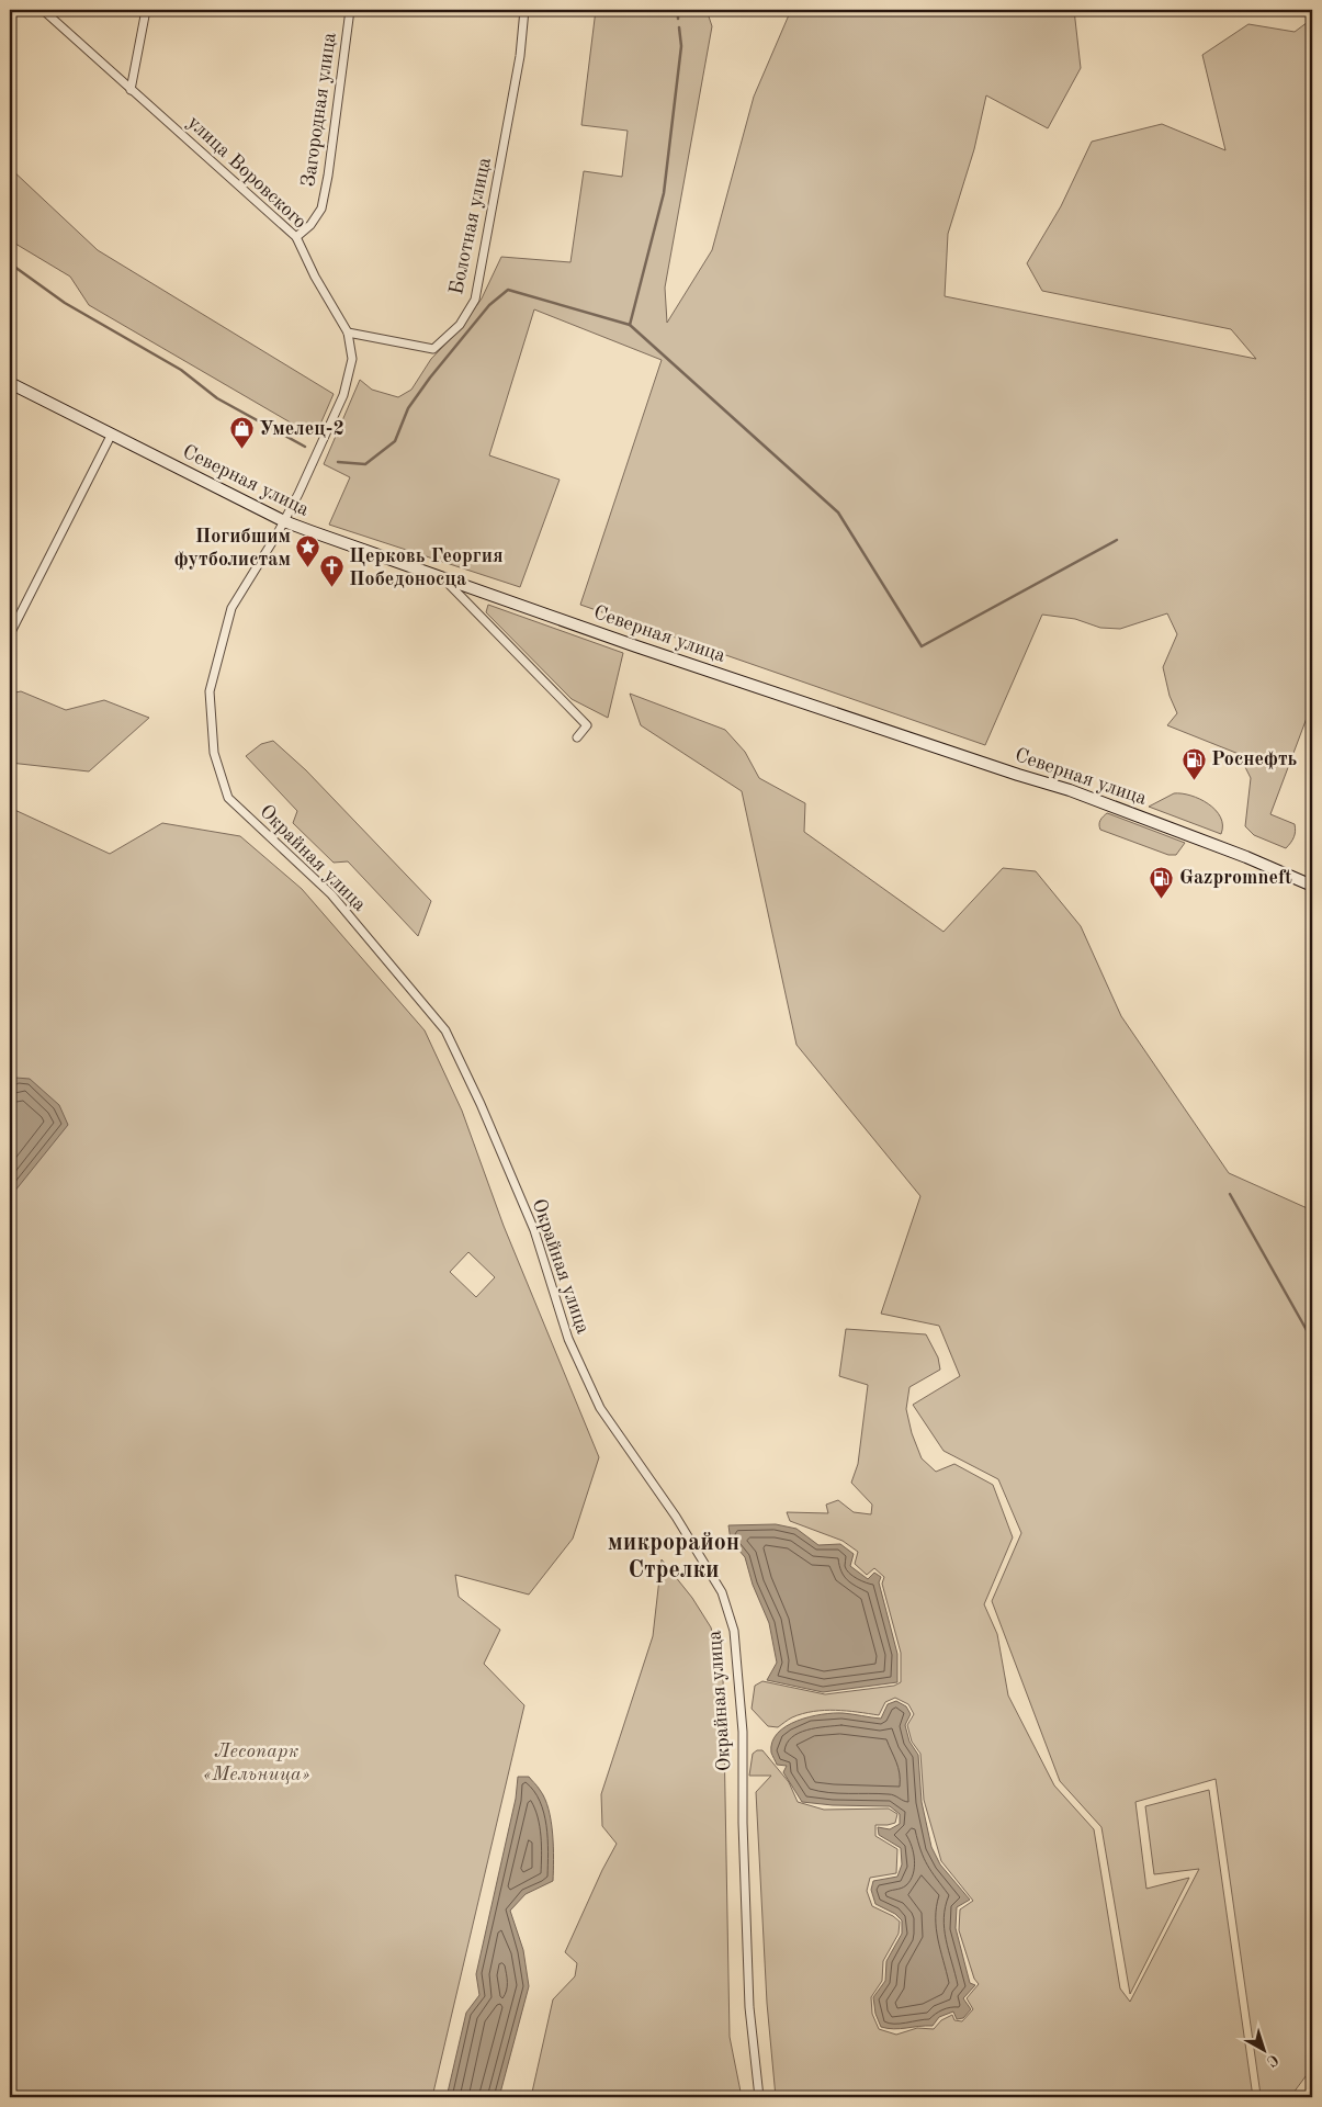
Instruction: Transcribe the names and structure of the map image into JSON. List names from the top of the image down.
{
  "streets": {
    "main road": ["Северная улица"],
    "street": [
      "Загородная улица",
      "улица Воровского",
      "Болотная улица",
      "Окрайная улица"
    ]
  },
  "crossings": [
    ["Загородная улица", "улица Воровского"],
    ["улица Воровского", "Болотная улица"],
    ["улица Воровского", "Северная улица"],
    ["улица Воровского", "Окрайная улица"],
    ["Северная улица", "Окрайная улица"]
  ],
  "districts": ["микрорайон Стрелки"],
  "parks": ["Лесопарк «Мельница»"],
  "places": {
    "shop": ["Умелец-2"],
    "place": ["Погибшим футболистам"],
    "church": ["Церковь Георгия Победоносца"],
    "fuel station": ["Роснефть", "Gazpromneft"]
  },
  "north": "bottom right"
}
